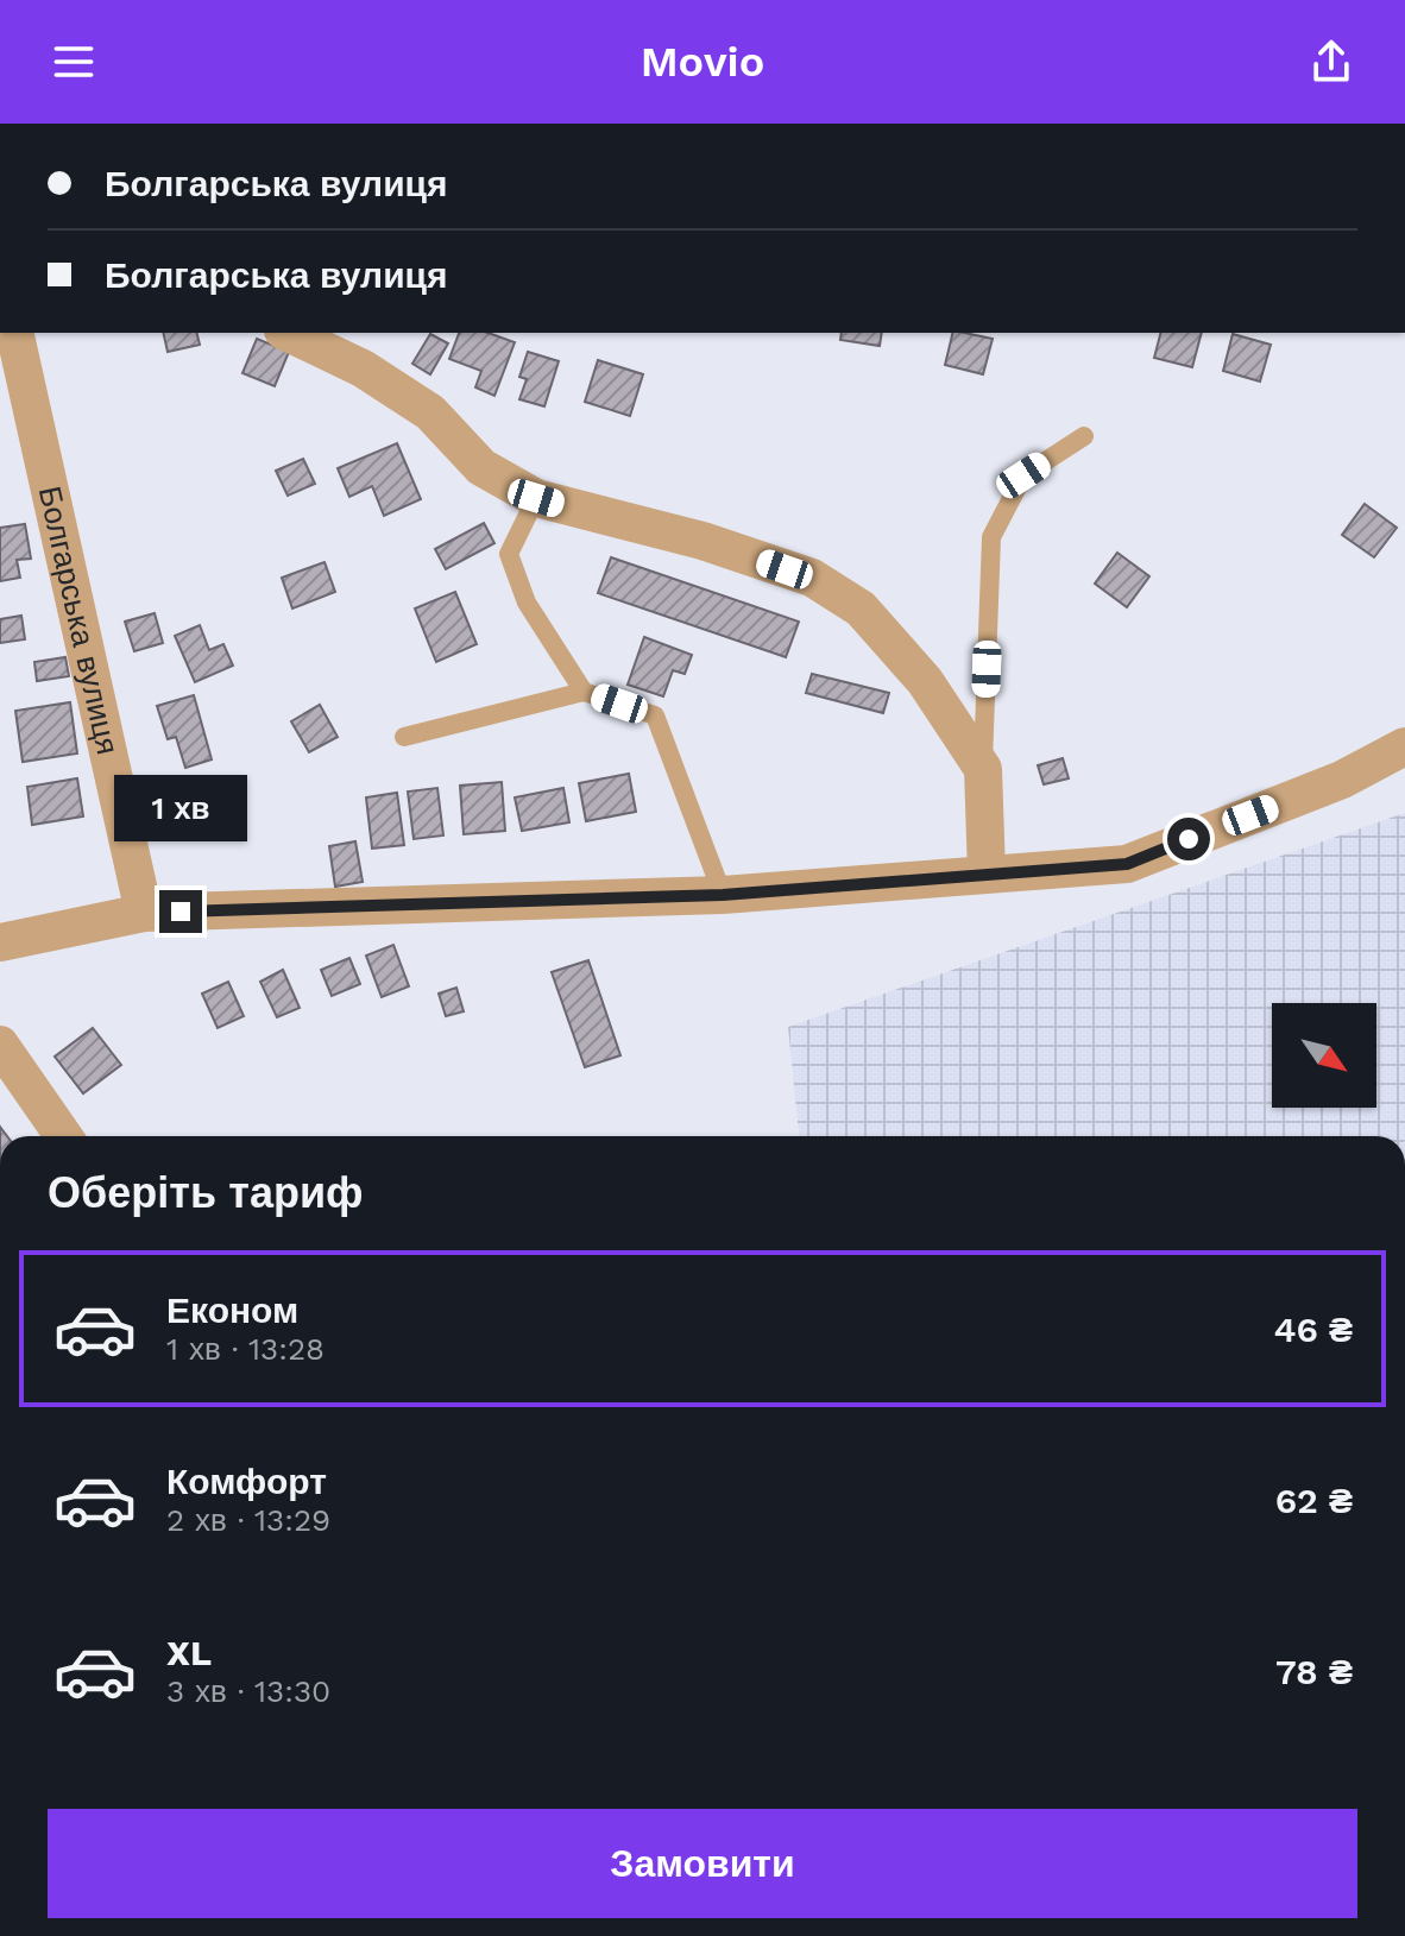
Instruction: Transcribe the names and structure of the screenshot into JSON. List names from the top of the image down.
{
  "streets": {
    "street": ["Болгарська вулиця"]
  },
  "north": "bottom right",
  "page": {
    "header": "Movio",
    "banner": ["Болгарська вулиця", "Болгарська вулиця"],
    "bubble": "1 хв",
    "heading": "Оберіть тариф",
    "list": [
      {
        "name": "Економ",
        "note": "1 хв · 13:28",
        "value": "46 ₴"
      },
      {
        "name": "Комфорт",
        "note": "2 хв · 13:29",
        "value": "62 ₴"
      },
      {
        "name": "XL",
        "note": "3 хв · 13:30",
        "value": "78 ₴"
      }
    ],
    "buttons": "Замовити"
  }
}
